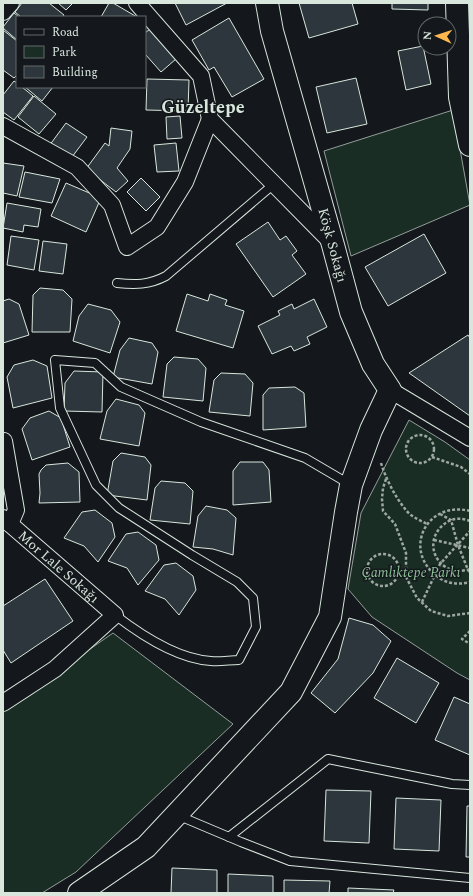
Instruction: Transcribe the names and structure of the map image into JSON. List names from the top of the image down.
{
  "streets": {
    "street": ["Köşk Sokağı", "Mor Lale Sokağı"]
  },
  "districts": ["Güzeltepe"],
  "parks": ["Çamlıktepe Parkı"],
  "legend": ["Road", "Park", "Building"],
  "north": "left"
}
